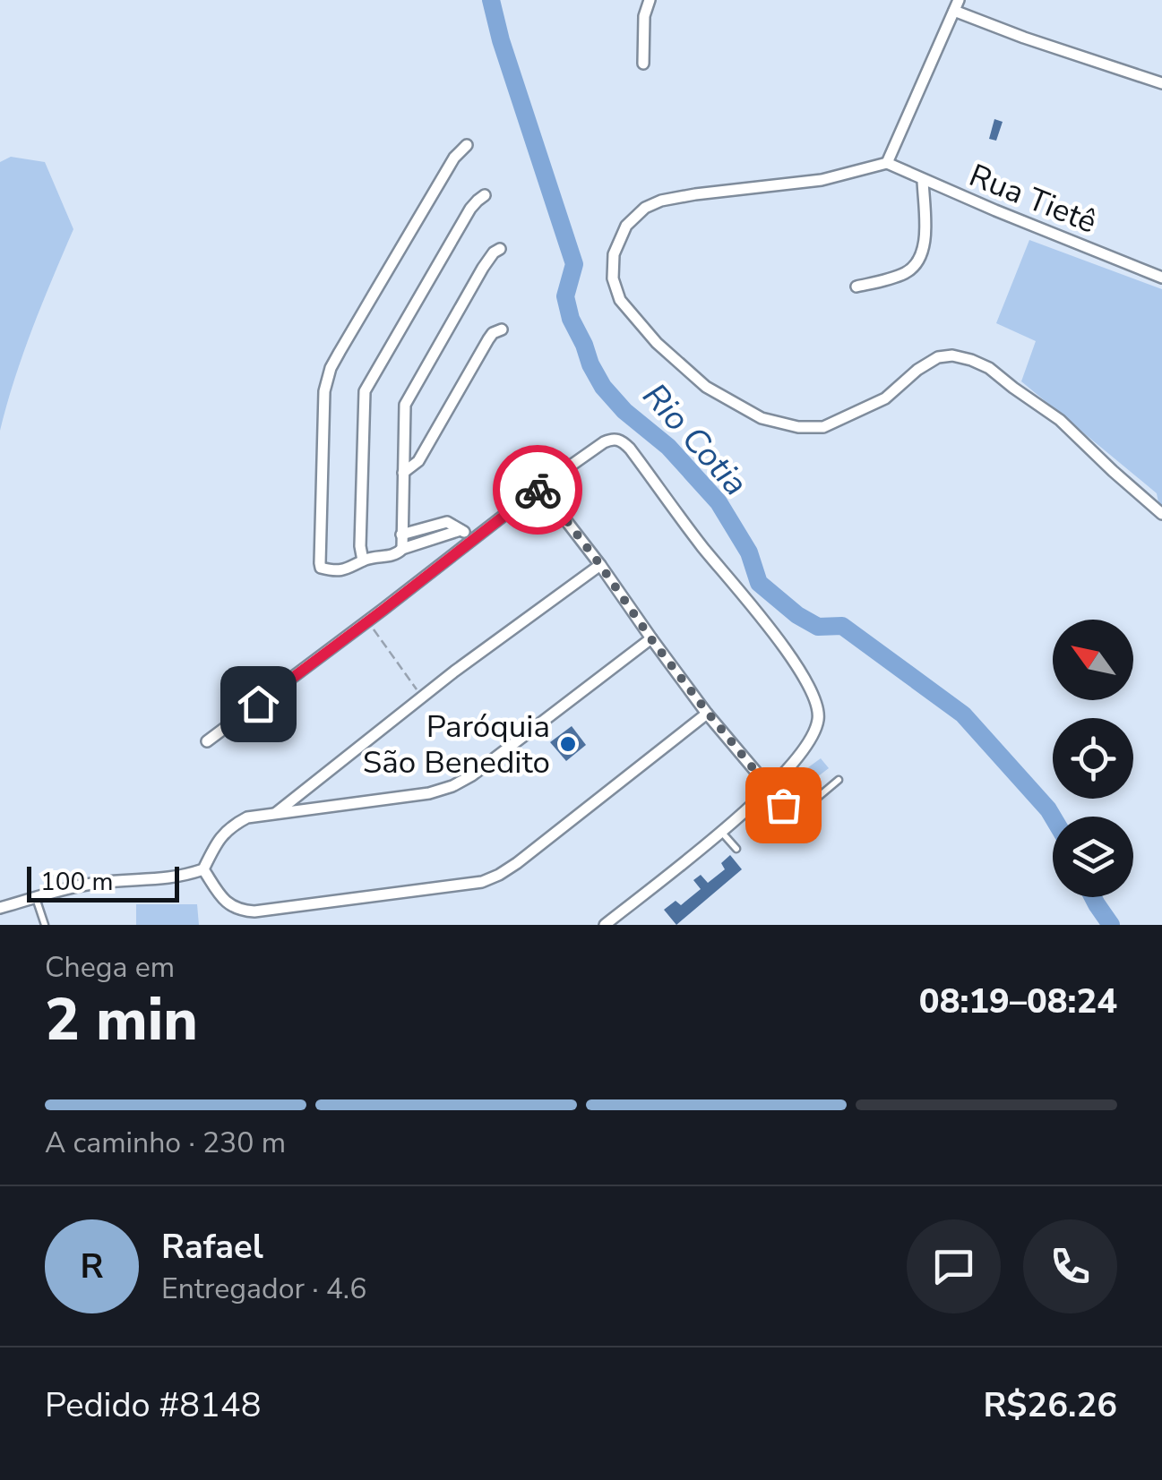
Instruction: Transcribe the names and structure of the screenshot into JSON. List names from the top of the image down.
{
  "streets": {
    "street": ["Rua Tietê"]
  },
  "water": ["Rio Cotia"],
  "places": ["Paróquia São Benedito"],
  "scale_bar": "100 m",
  "north": "top left",
  "page": {
    "scale": "100 m",
    "heading": ["2 min", "Chega em", "08:19–08:24"],
    "panel": [
      "Rafael",
      "Entregador · 4.6",
      "Pedido #8148",
      "R$26.26"
    ],
    "bar": "A caminho · 230 m",
    "round": "R"
  }
}
